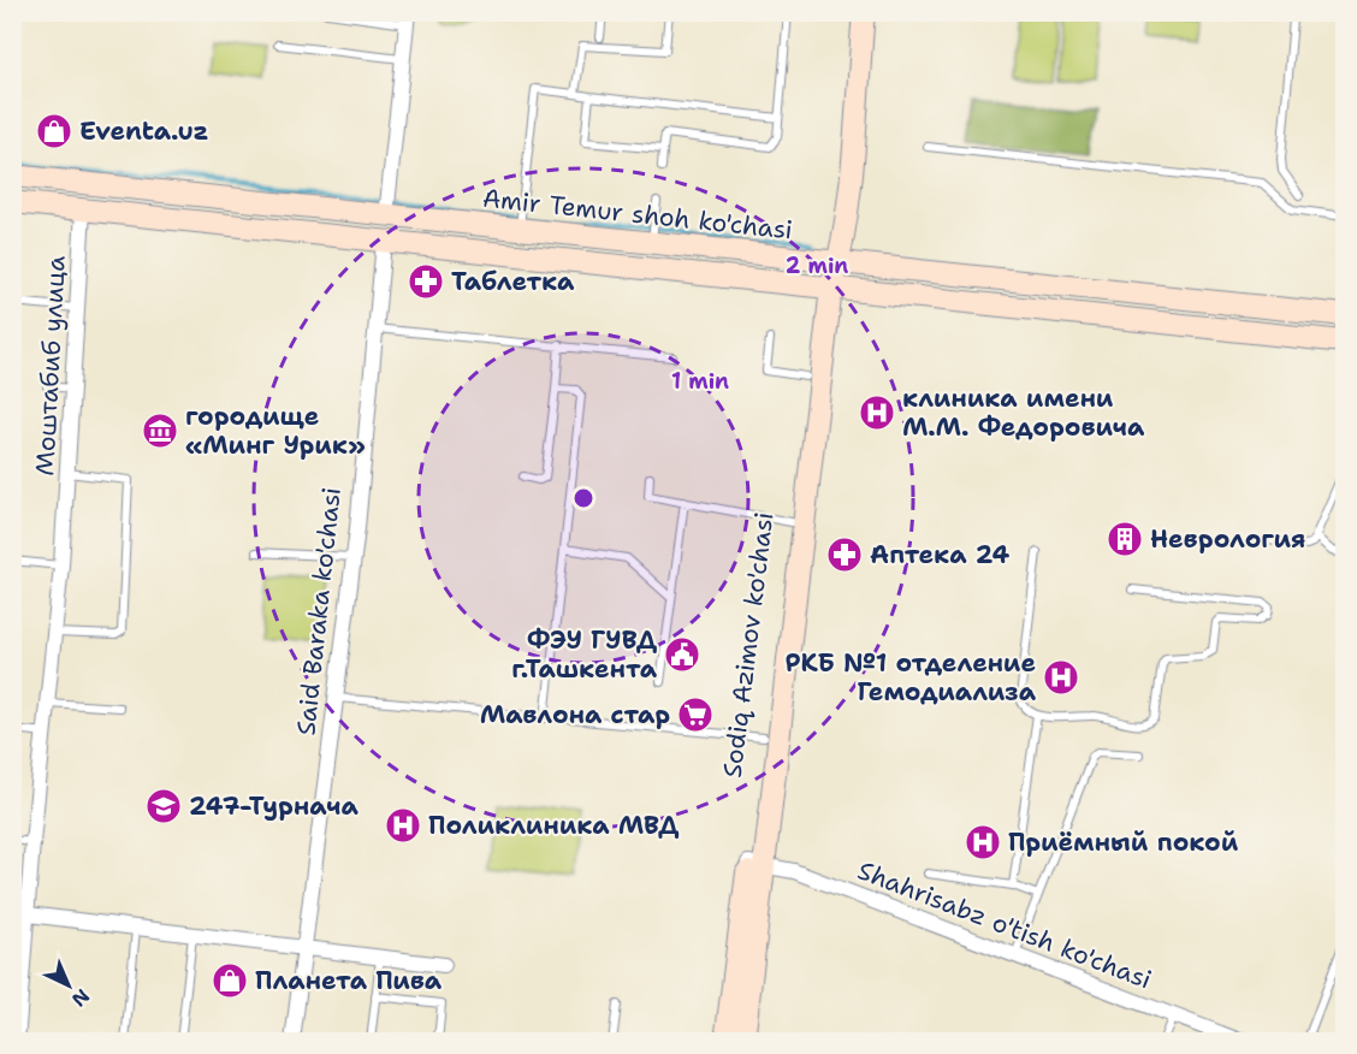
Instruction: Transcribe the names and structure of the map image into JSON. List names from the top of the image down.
{
  "streets": {
    "main road": ["Amir Temur shoh ko'chasi", "Said Baraka ko'chasi", "Sodiq Azimov ko'chasi"],
    "street": ["Моштабиб улица", "Shahrisabz o'tish ko'chasi"]
  },
  "crossings": [
    ["Amir Temur shoh ko'chasi", "Said Baraka ko'chasi"],
    ["Sodiq Azimov ko'chasi", "Shahrisabz o'tish ko'chasi"]
  ],
  "places": {
    "shop": ["Eventa.uz", "Планета Пива"],
    "pharmacy": ["Таблетка", "Аптека 24"],
    "hospital": [
      "клиника имени М.М. Федоровича",
      "РКБ №1 отделение Гемодиализа",
      "Поликлиника МВД",
      "Приёмный покой"
    ],
    "museum": ["городище «Минг Урик»"],
    "building": ["Неврология"],
    "public building": ["ФЭУ ГУВД г.Ташкента"],
    "supermarket": ["Мавлона стар"],
    "school or university": ["247-Турнача"]
  },
  "north": "bottom right",
  "rings": ["2 min", "1 min"]
}
